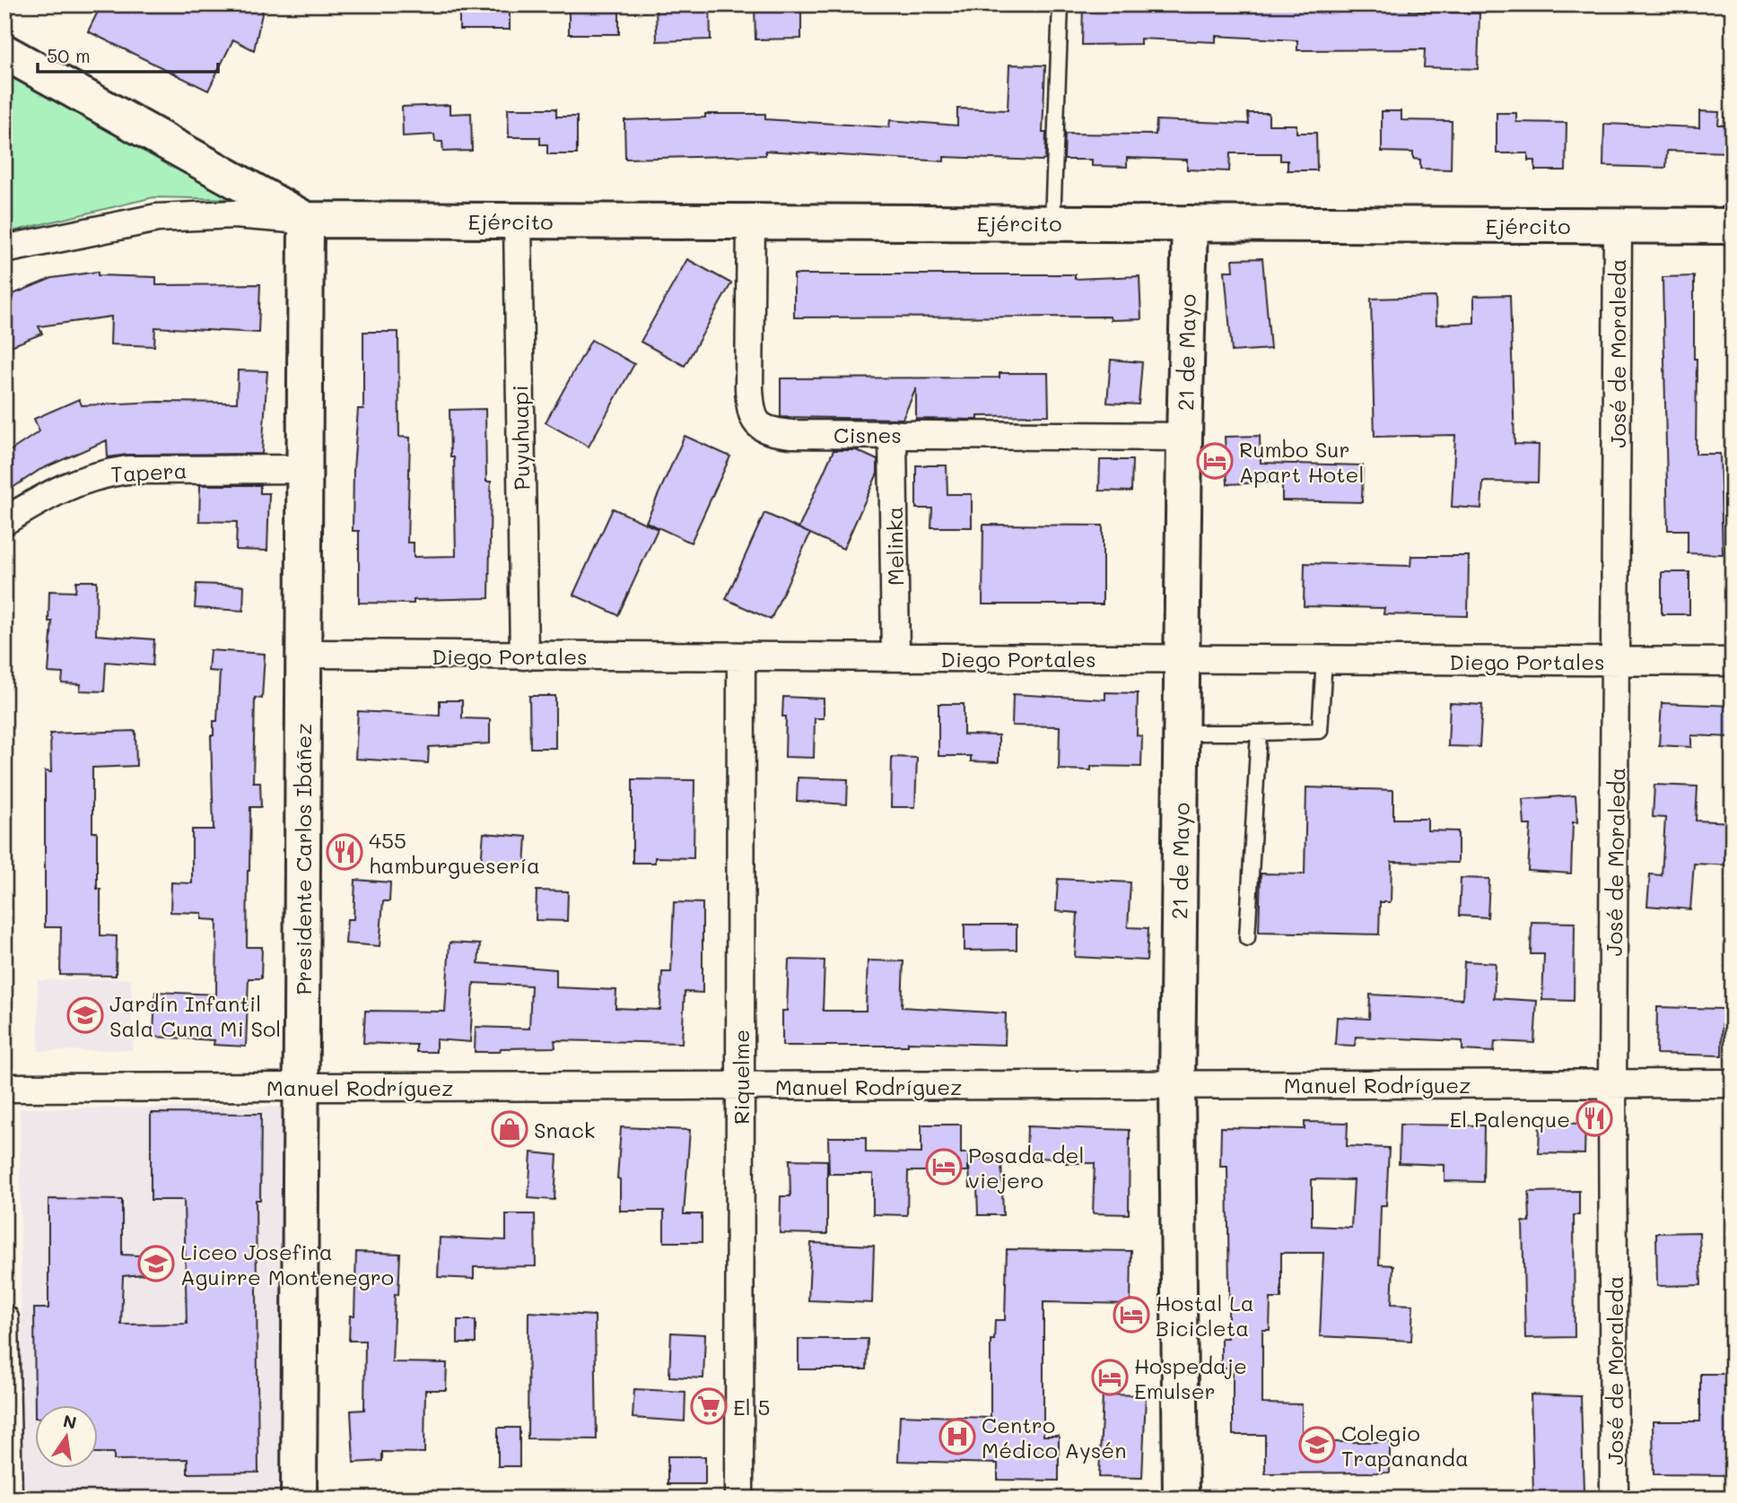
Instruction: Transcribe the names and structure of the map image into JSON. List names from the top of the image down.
{
  "streets": {
    "street": [
      "Ejército",
      "21 de Mayo",
      "José de Moraleda",
      "Cisnes",
      "Puyuhuapi",
      "Tapera",
      "Melinka",
      "Diego Portales",
      "Presidente Carlos Ibáñez",
      "Riquelme",
      "Manuel Rodríguez"
    ]
  },
  "crossings": [
    ["Ejército", "21 de Mayo"],
    ["Ejército", "José de Moraleda"],
    ["Ejército", "Cisnes"],
    ["Ejército", "Puyuhuapi"],
    ["Ejército", "Presidente Carlos Ibáñez"],
    ["21 de Mayo", "Cisnes"],
    ["21 de Mayo", "Diego Portales"],
    ["21 de Mayo", "Manuel Rodríguez"],
    ["José de Moraleda", "Diego Portales"],
    ["José de Moraleda", "Manuel Rodríguez"],
    ["Cisnes", "Melinka"],
    ["Puyuhuapi", "Diego Portales"],
    ["Tapera", "Presidente Carlos Ibáñez"],
    ["Melinka", "Diego Portales"],
    ["Diego Portales", "Presidente Carlos Ibáñez"],
    ["Diego Portales", "Riquelme"],
    ["Presidente Carlos Ibáñez", "Manuel Rodríguez"],
    ["Riquelme", "Manuel Rodríguez"]
  ],
  "places": {
    "hotel": [
      "Rumbo Sur Apart Hotel",
      "Posada del viejero",
      "Hostal La Bicicleta",
      "Hospedaje Emulser"
    ],
    "restaurant": ["455 hamburguesería", "El Palenque"],
    "school or university": ["Jardín Infantil Sala Cuna Mi Sol", "Liceo Josefina Aguirre Montenegro", "Colegio Trapananda"],
    "shop": ["Snack"],
    "supermarket": ["El 5"],
    "hospital": ["Centro Médico Aysén"]
  },
  "scale_bar": "50 m",
  "north": "top"
}
